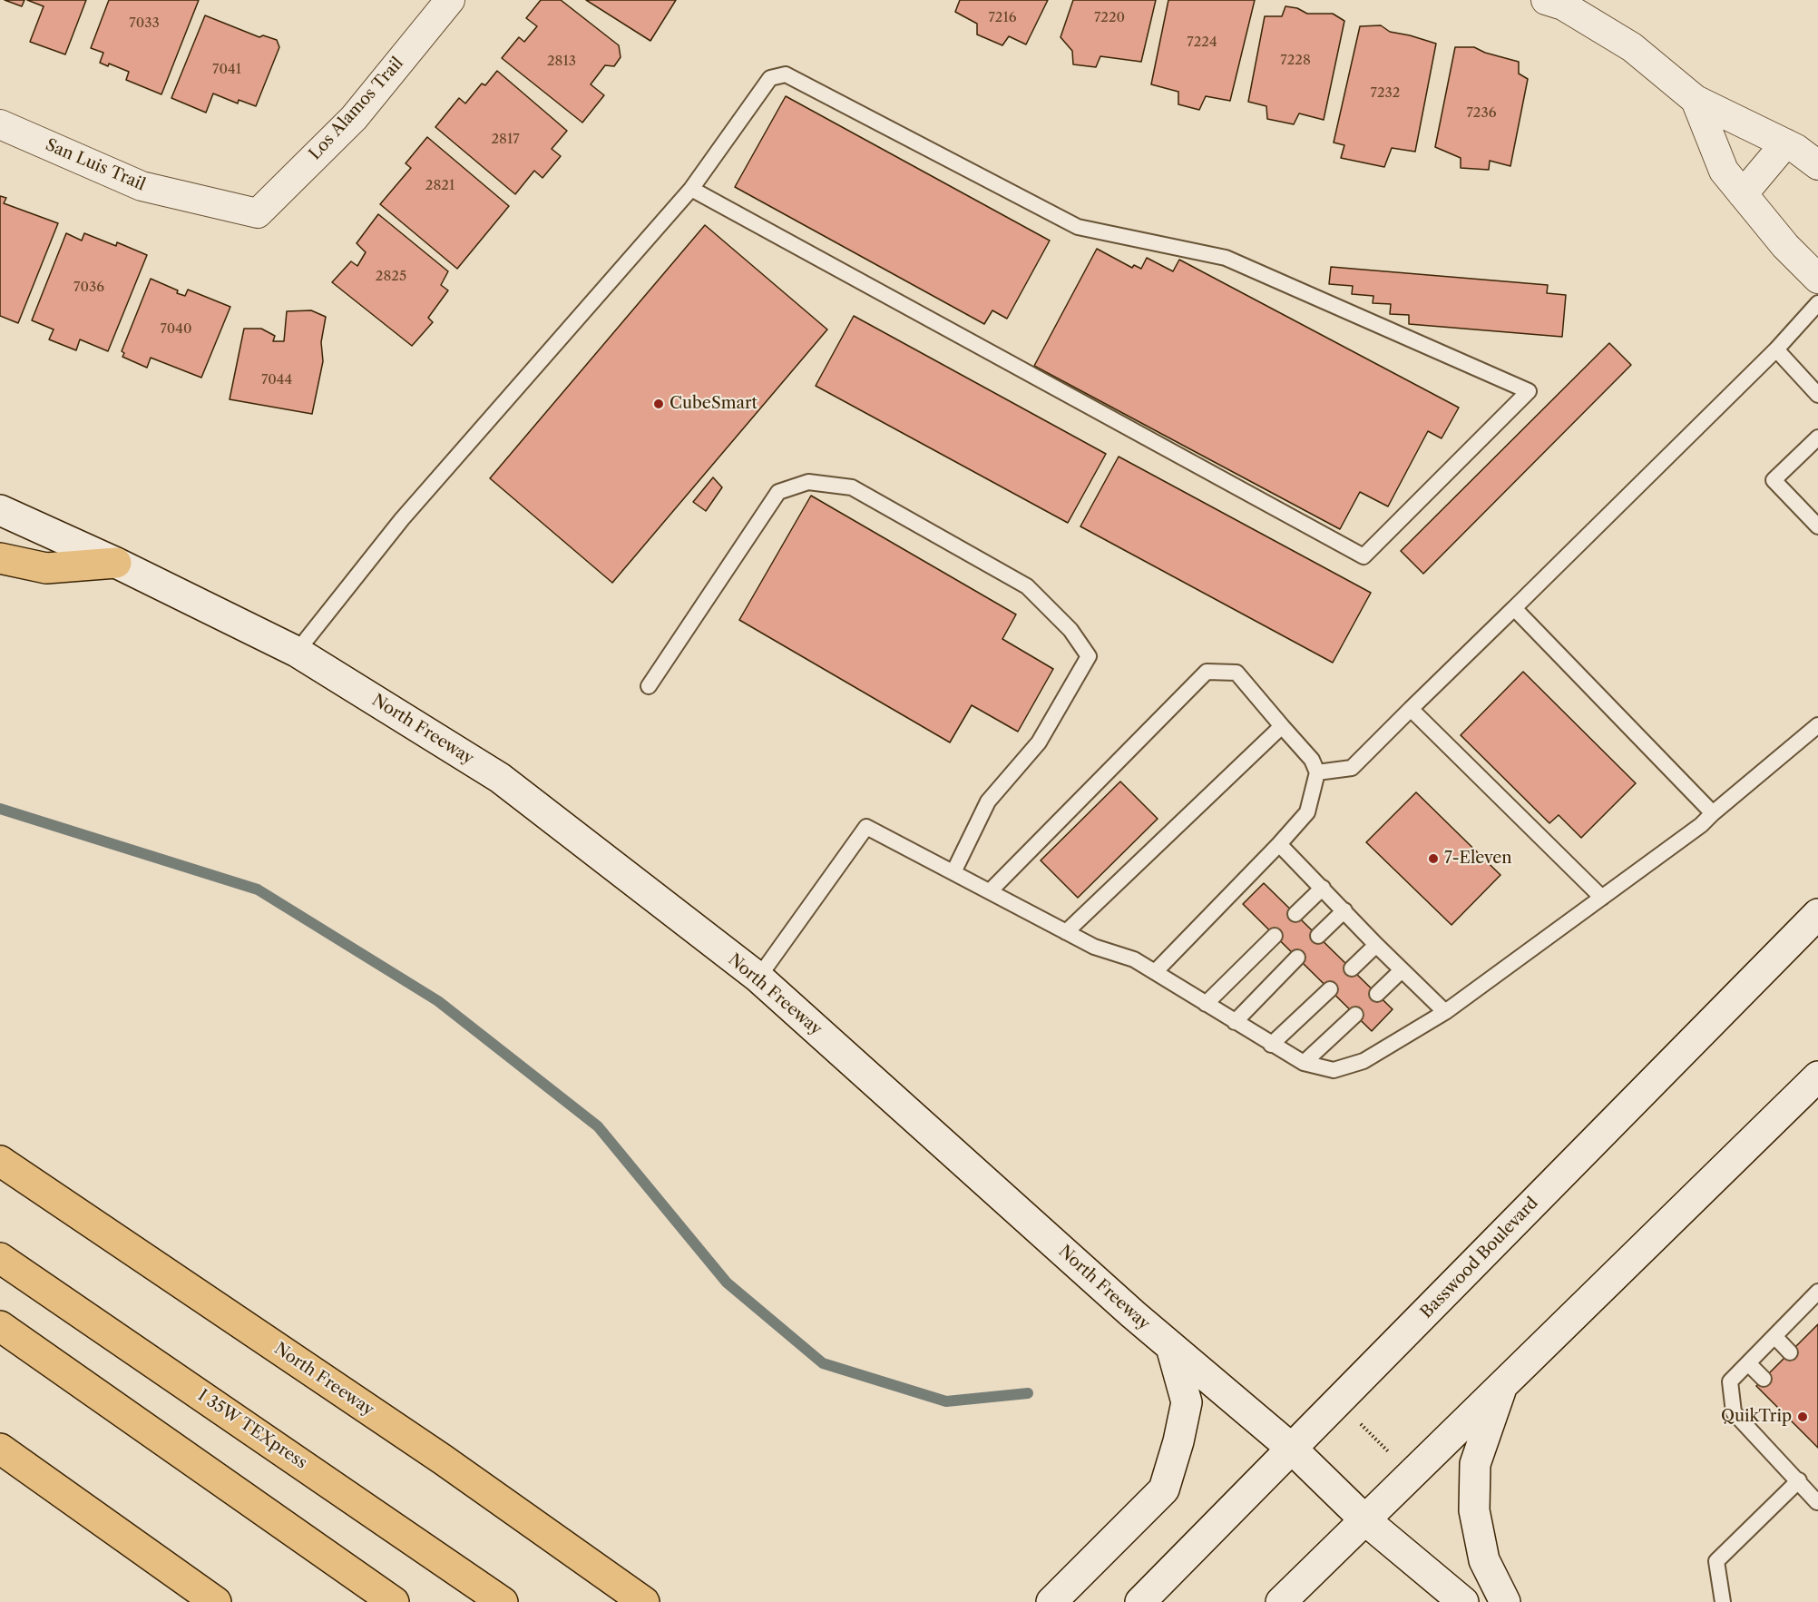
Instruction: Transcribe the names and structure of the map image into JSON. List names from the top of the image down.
{
  "streets": {
    "highway": ["North Freeway", "I 35W TEXpress"],
    "main road": ["Basswood Boulevard"],
    "street": ["Los Alamos Trail", "San Luis Trail"]
  },
  "crossings": [
    ["Los Alamos Trail", "San Luis Trail"],
    ["North Freeway", "Basswood Boulevard"]
  ],
  "places": ["CubeSmart", "7-Eleven", "QuikTrip"],
  "house_numbers": [
    "7216",
    "7220",
    "7033",
    "7224",
    "7228",
    "2813",
    "7041",
    "7232",
    "7236",
    "2817",
    "2821",
    "2825",
    "7036",
    "7040",
    "7044"
  ]
}
